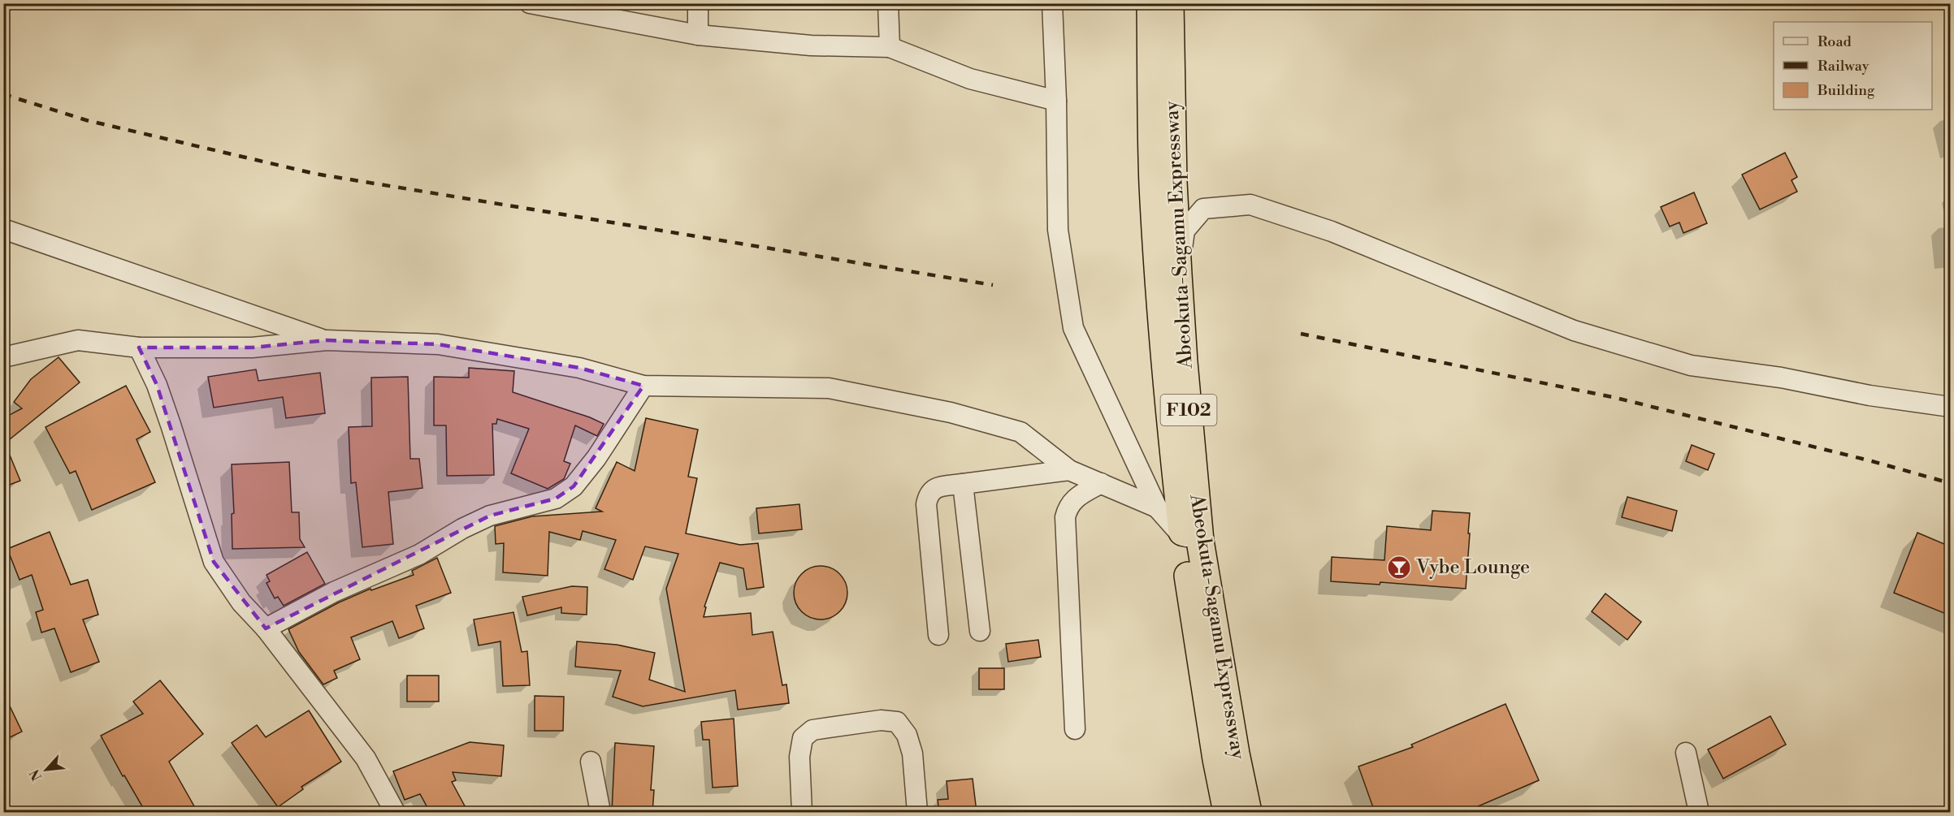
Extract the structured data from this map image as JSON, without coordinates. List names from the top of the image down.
{
  "streets": {
    "highway": ["Abeokuta-Sagamu Expressway", "F102"]
  },
  "places": {
    "bar": ["Vybe Lounge"]
  },
  "legend": ["Road", "Railway", "Building"],
  "north": "bottom left"
}
